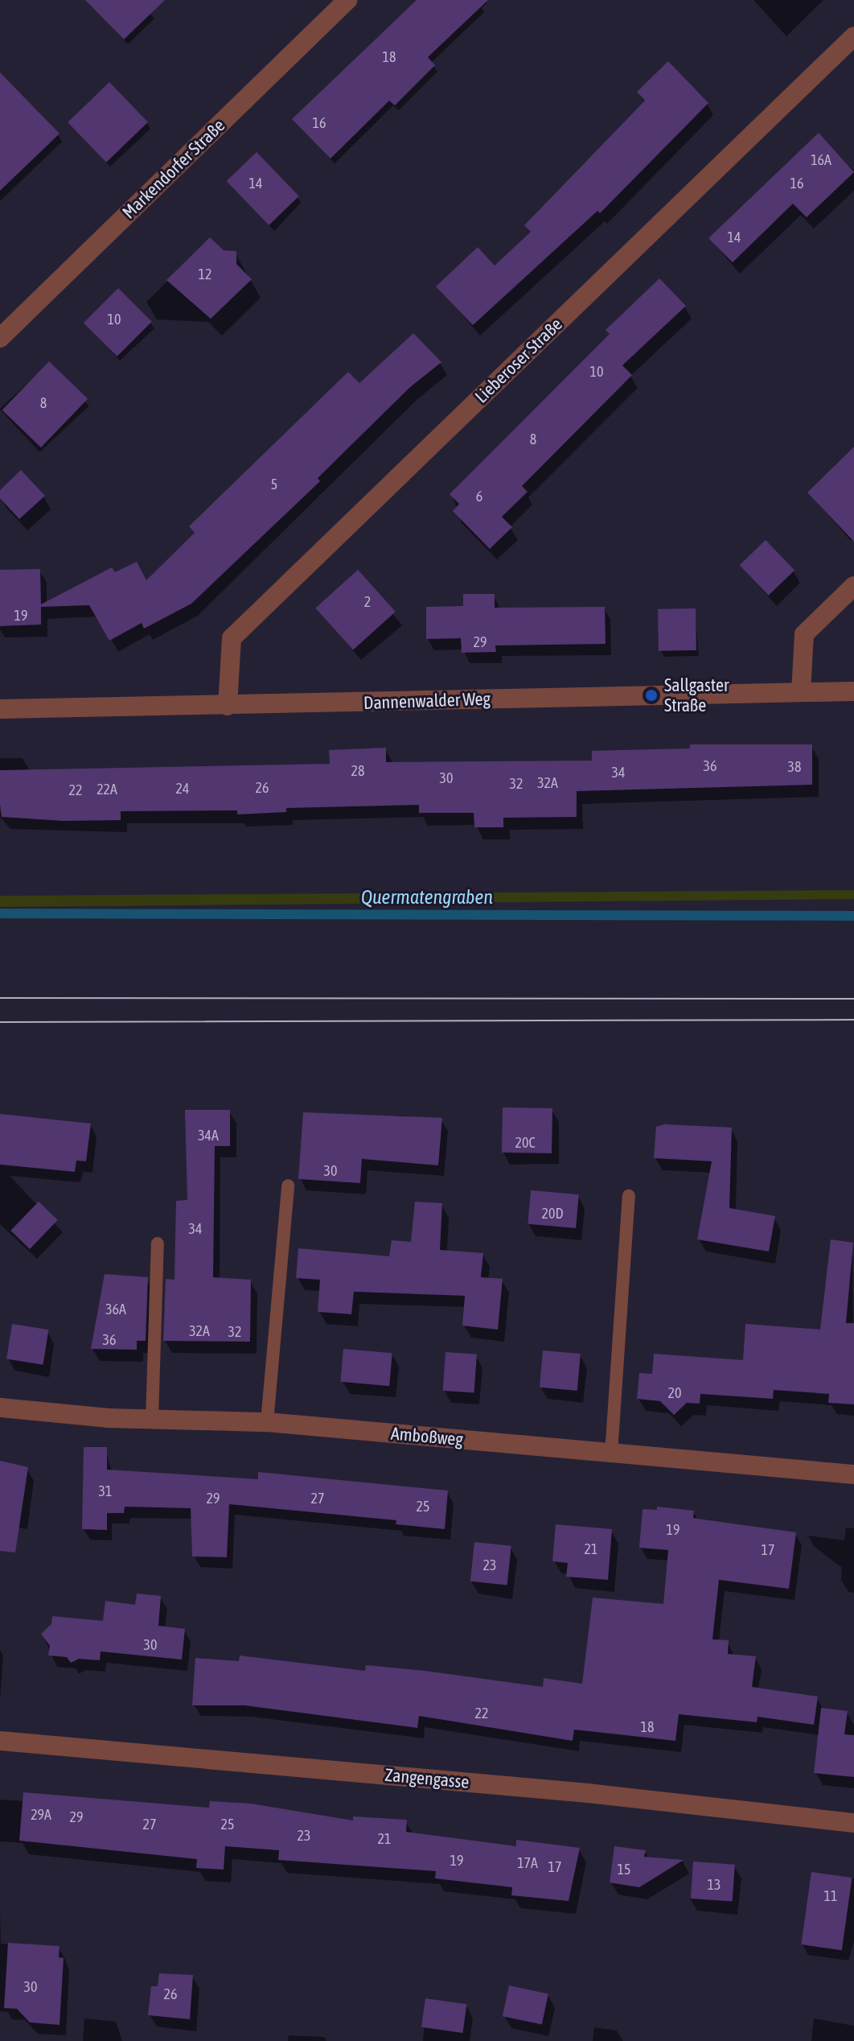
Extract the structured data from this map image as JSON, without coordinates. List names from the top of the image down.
{
  "streets": {
    "street": [
      "Markendorfer Straße",
      "Lieberoser Straße",
      "Dannenwalder Weg",
      "Amboßweg",
      "Zangengasse"
    ]
  },
  "crossings": [
    ["Lieberoser Straße", "Dannenwalder Weg"]
  ],
  "water": ["Quermatengraben"],
  "places": ["Sallgaster Straße"],
  "house_numbers": [
    "18",
    "16",
    "16A",
    "14",
    "16",
    "14",
    "12",
    "10",
    "10",
    "8",
    "8",
    "5",
    "6",
    "2",
    "19",
    "29",
    "36",
    "38",
    "28",
    "34",
    "30",
    "32A",
    "32",
    "26",
    "24",
    "22A",
    "22",
    "34A",
    "20C",
    "30",
    "20D",
    "34",
    "36A",
    "32A",
    "32",
    "36",
    "20",
    "31",
    "29",
    "27",
    "25",
    "19",
    "21",
    "17",
    "23",
    "30",
    "22",
    "18",
    "29A",
    "29",
    "27",
    "25",
    "23",
    "21",
    "19",
    "17A",
    "17",
    "15",
    "13",
    "11",
    "30",
    "26"
  ]
}
